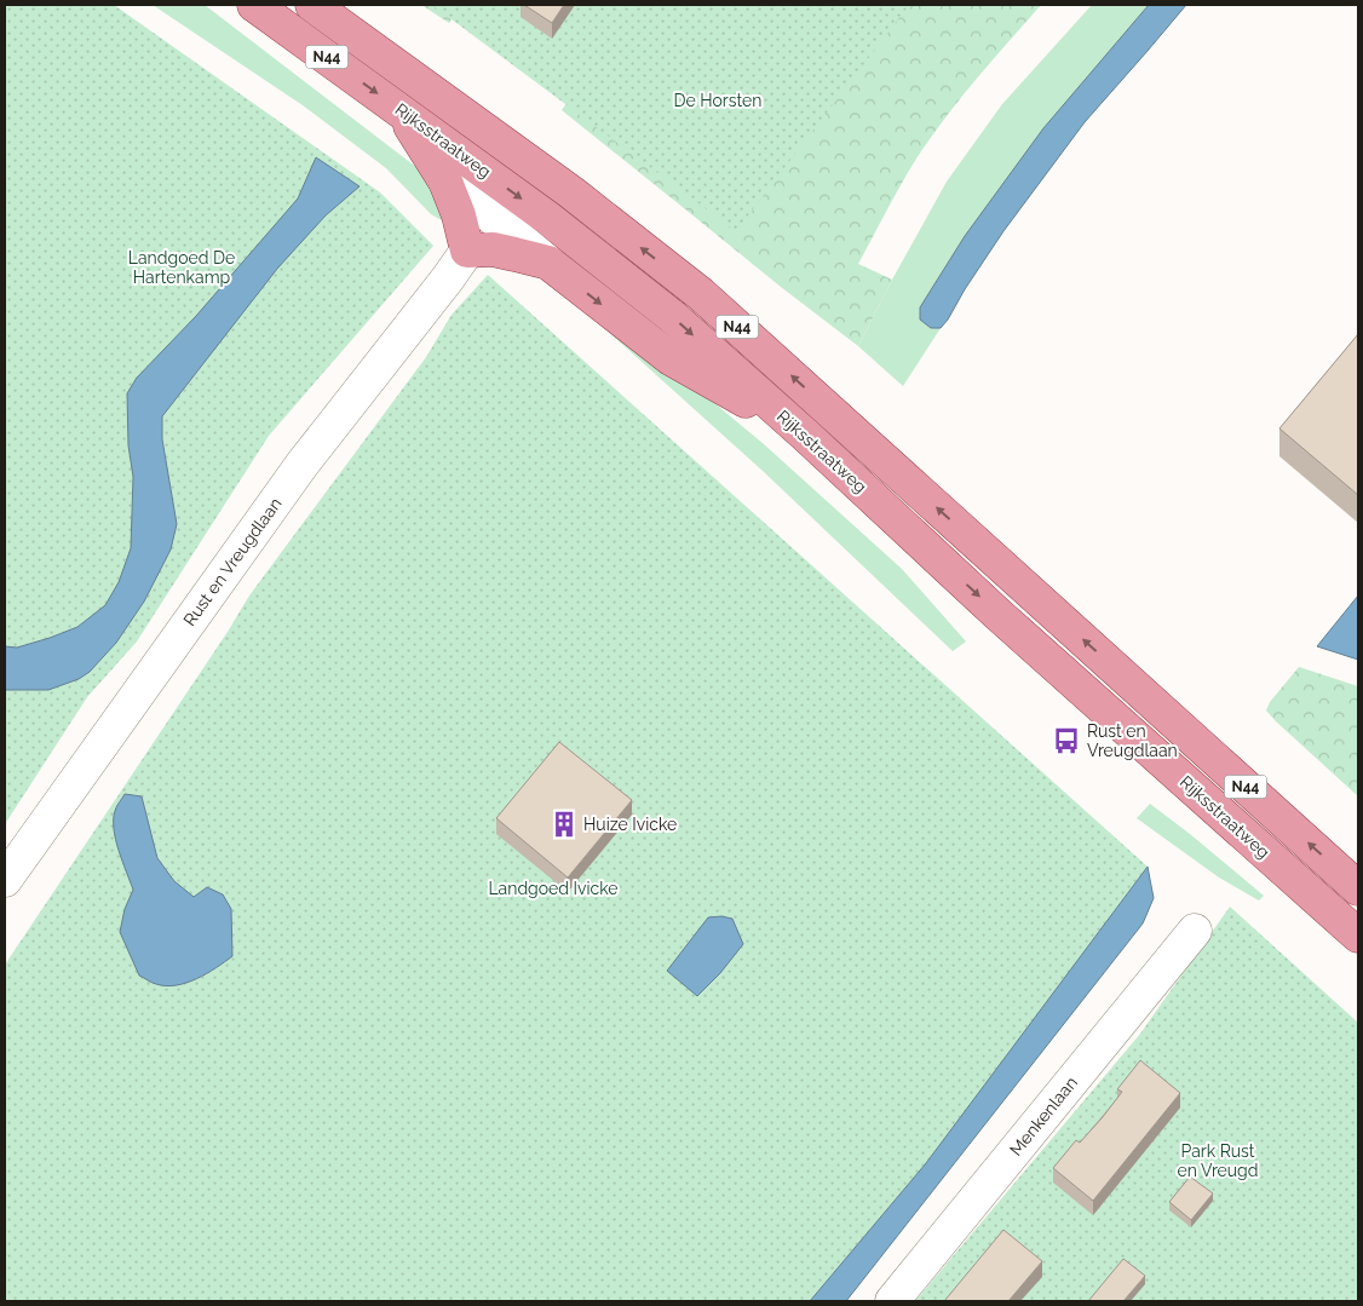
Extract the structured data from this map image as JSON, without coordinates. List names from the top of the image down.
{
  "streets": {
    "main road": ["N44", "Rijksstraatweg"],
    "street": ["Rust en Vreugdlaan", "Menkenlaan"]
  },
  "crossings": [
    ["N44", "Rijksstraatweg"],
    ["N44", "Rust en Vreugdlaan"]
  ],
  "parks": [
    "De Horsten",
    "Landgoed De Hartenkamp",
    "Landgoed Ivicke",
    "Park Rust en Vreugd"
  ],
  "places": {
    "bus stop": ["Rust en Vreugdlaan"],
    "building": ["Huize Ivicke"]
  }
}
